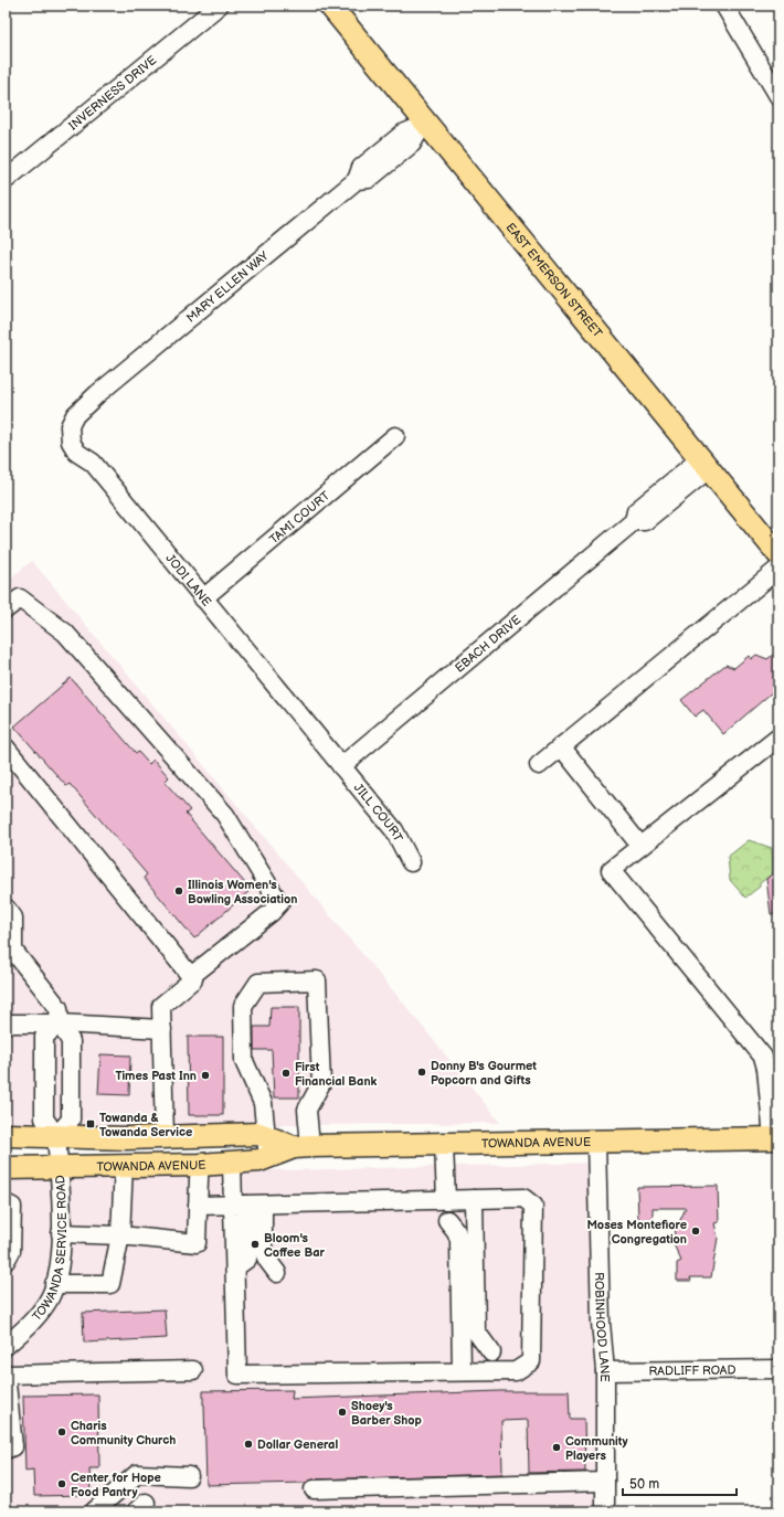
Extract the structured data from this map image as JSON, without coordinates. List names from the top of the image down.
{
  "streets": {
    "main road": ["EAST EMERSON STREET", "TOWANDA AVENUE"],
    "street": [
      "INVERNESS DRIVE",
      "MARY ELLEN WAY",
      "TAMI COURT",
      "JODI LANE",
      "EBACH DRIVE",
      "JILL COURT",
      "TOWANDA SERVICE ROAD",
      "ROBINHOOD LANE",
      "RADLIFF ROAD"
    ]
  },
  "crossings": [
    ["EAST EMERSON STREET", "MARY ELLEN WAY"],
    ["EAST EMERSON STREET", "EBACH DRIVE"],
    ["MARY ELLEN WAY", "JODI LANE"],
    ["TAMI COURT", "JODI LANE"],
    ["JODI LANE", "EBACH DRIVE"],
    ["JODI LANE", "JILL COURT"],
    ["EBACH DRIVE", "JILL COURT"],
    ["TOWANDA AVENUE", "TOWANDA SERVICE ROAD"],
    ["TOWANDA AVENUE", "ROBINHOOD LANE"],
    ["ROBINHOOD LANE", "RADLIFF ROAD"]
  ],
  "places": {
    "other": [
      "Illinois Women's Bowling Association",
      "Donny B's Gourmet Popcorn and Gifts",
      "First Financial Bank",
      "Times Past Inn",
      "Moses Montefiore Congregation",
      "Bloom's Coffee Bar",
      "Shoey's Barber Shop",
      "Charis Community Church",
      "Dollar General",
      "Community Players",
      "Center for Hope Food Pantry"
    ],
    "transit": ["Towanda & Towanda Service"]
  },
  "scale_bar": "50 m"
}
